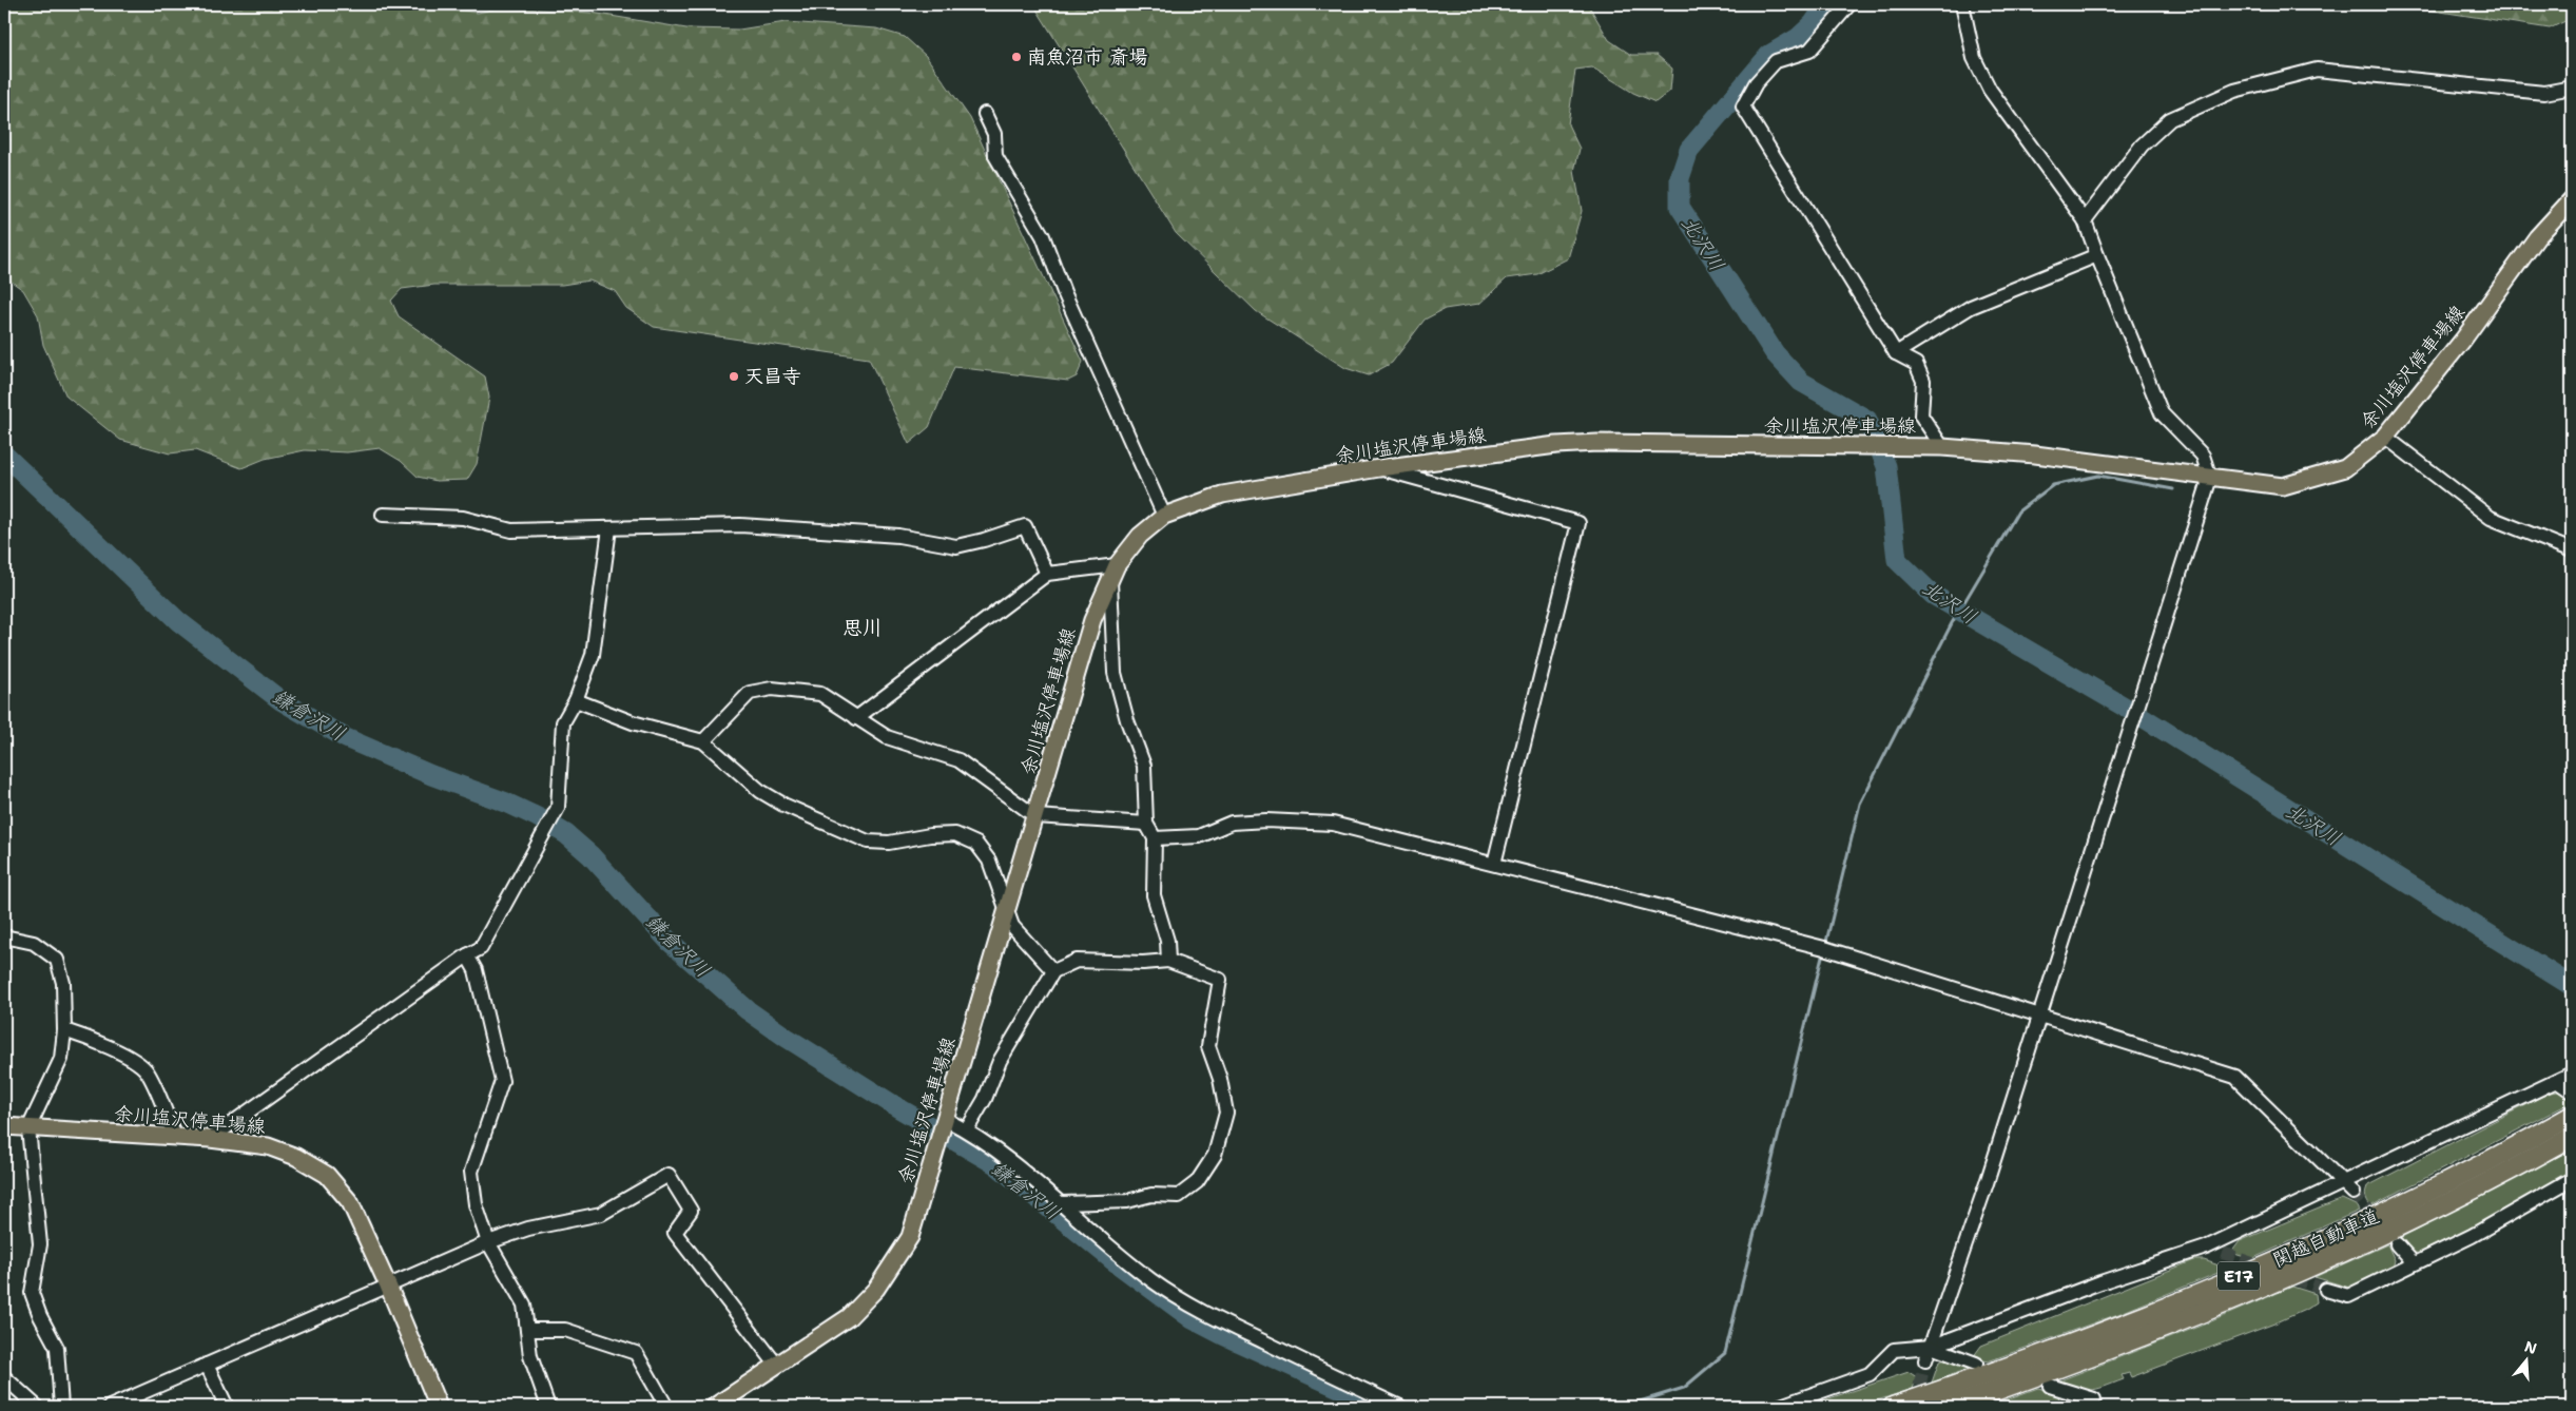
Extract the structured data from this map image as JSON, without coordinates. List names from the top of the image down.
{
  "streets": {
    "highway": ["関越自動車道", "E17"],
    "main road": ["余川塩沢停車場線"]
  },
  "districts": ["思川"],
  "water": ["北沢川", "鎌倉沢川"],
  "places": ["南魚沼市 斎場", "天昌寺"],
  "north": "top"
}
